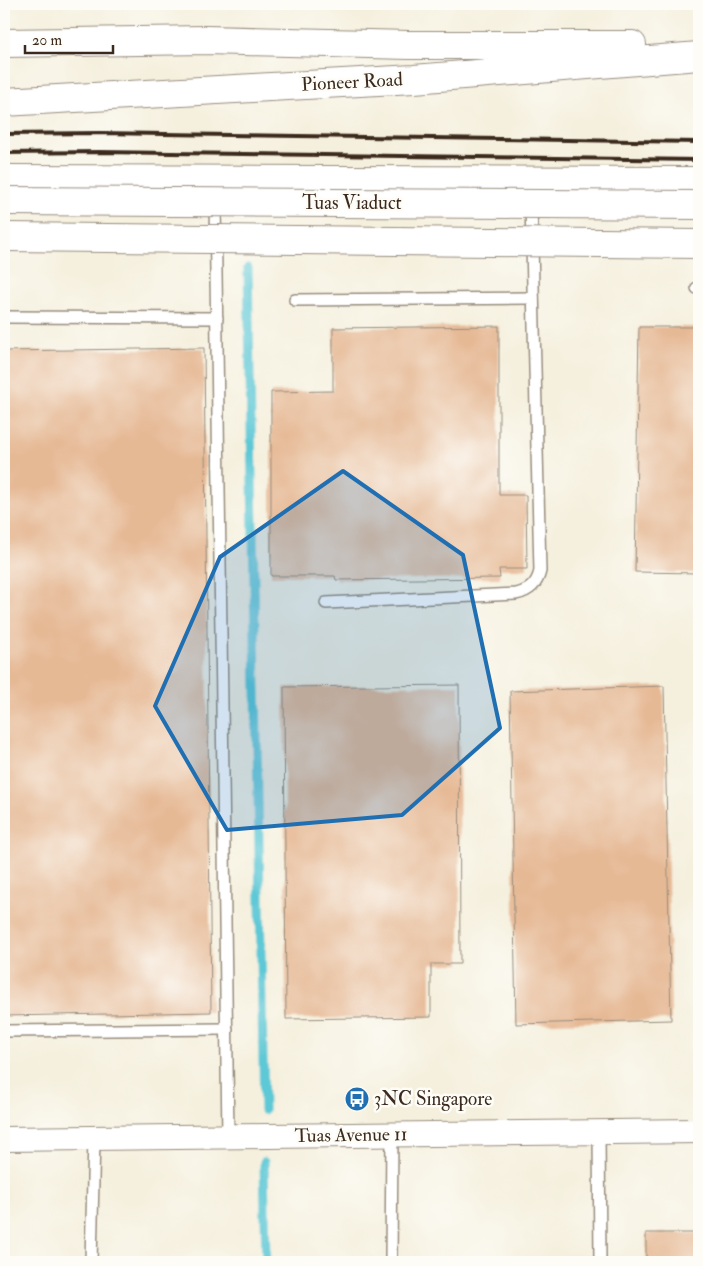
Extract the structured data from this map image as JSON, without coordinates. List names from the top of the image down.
{
  "streets": {
    "main road": ["Pioneer Road", "Tuas Viaduct"],
    "street": ["Tuas Avenue 11"]
  },
  "places": {
    "bus stop": ["3NC Singapore"]
  },
  "scale_bar": "20 m"
}
